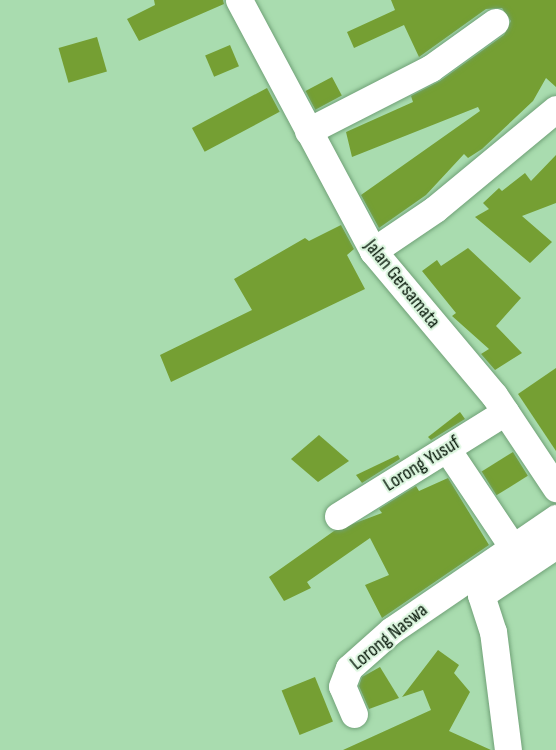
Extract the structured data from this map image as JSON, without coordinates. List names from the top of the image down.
{
  "streets": {
    "street": ["Jalan Gersamata", "Lorong Yusuf", "Lorong Naswa"]
  },
  "crossings": [
    ["Jalan Gersamata", "Lorong Yusuf"]
  ]
}
